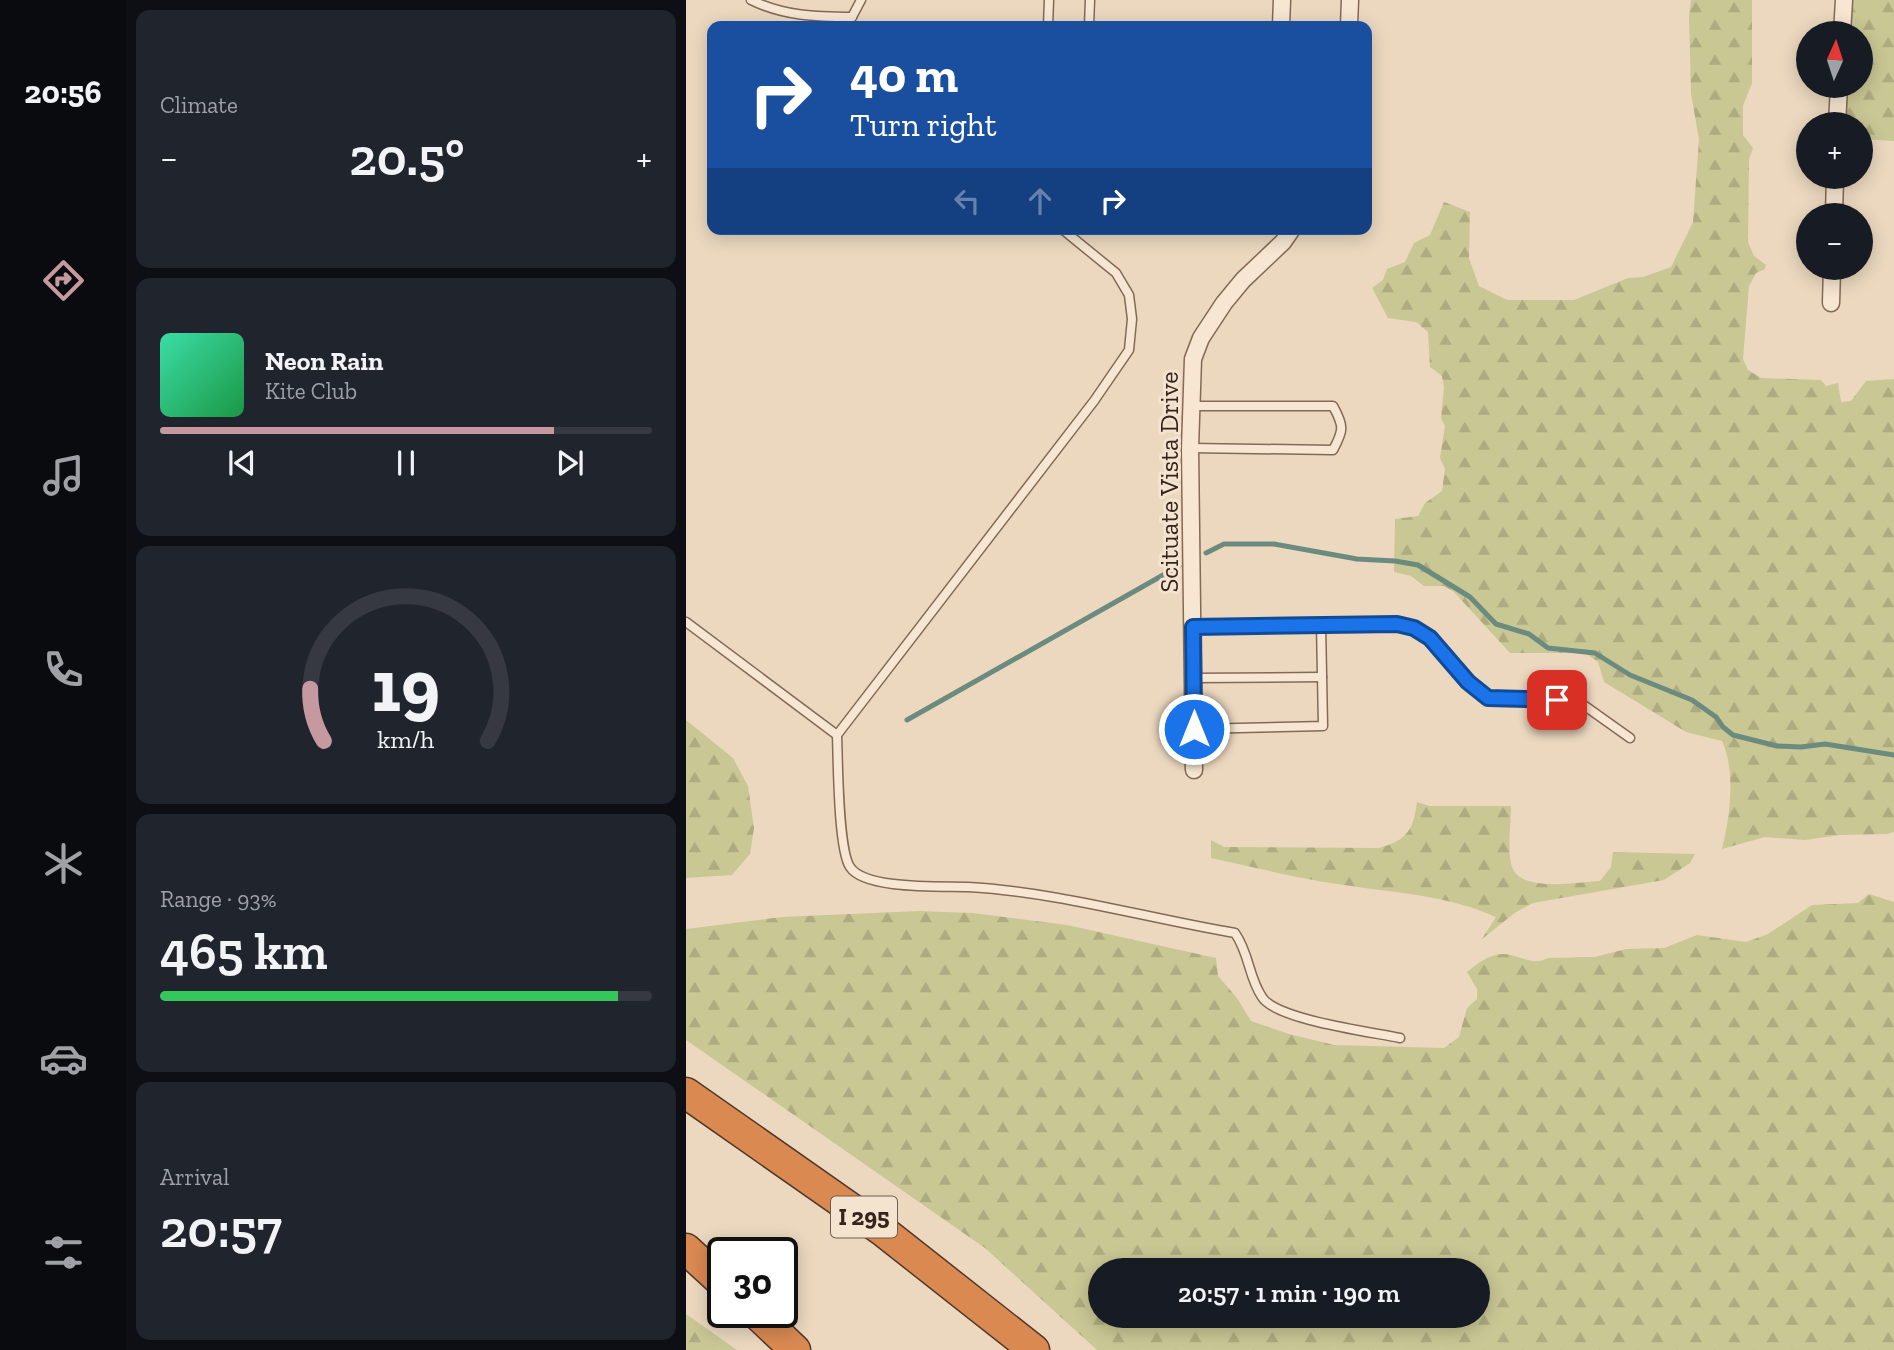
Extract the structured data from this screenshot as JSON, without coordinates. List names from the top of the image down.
{
  "streets": {
    "highway": ["I 295"],
    "street": ["Scituate Vista Drive"]
  },
  "north": "top",
  "page": {
    "tabs": "20:56",
    "tile": [
      "Climate",
      ["Range · 93%", "465 km"],
      ["Arrival", "20:57"]
    ],
    "map_buttons": ["+", "−"],
    "turn": ["40 m", "Turn right"],
    "heat": ["−", "20.5°", "+"],
    "song": ["Neon Rain", "Kite Club"],
    "limit": "30",
    "trip": "20:57 · 1 min · 190 m",
    "gauge": ["19", "km/h"]
  }
}
